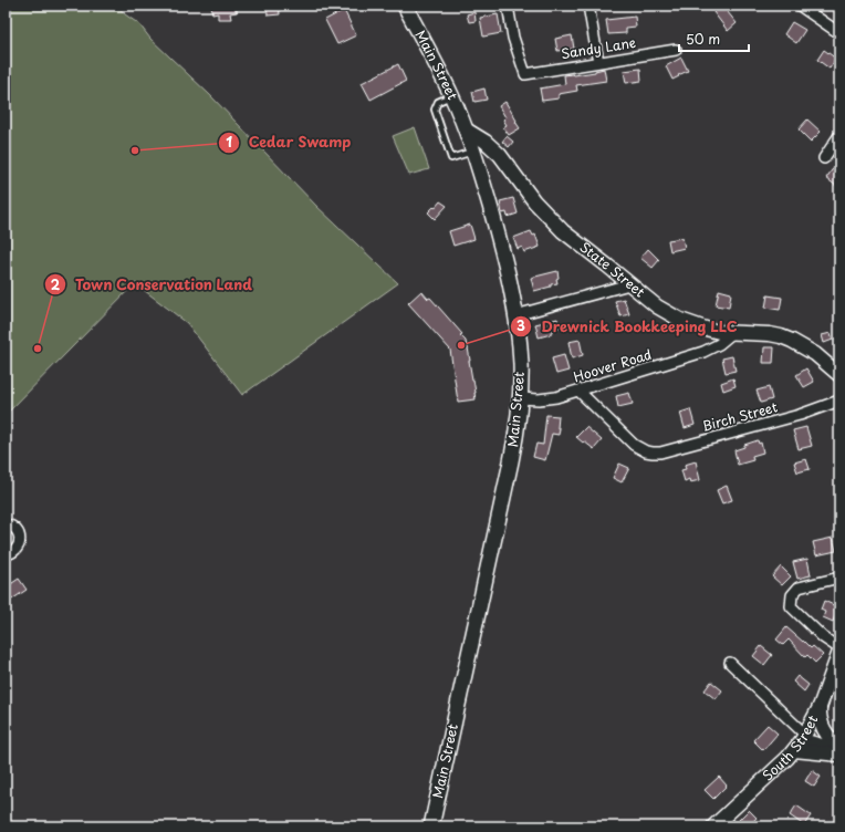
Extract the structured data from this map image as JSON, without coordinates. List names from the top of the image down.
{
  "streets": {
    "main road": ["Main Street"],
    "street": [
      "Sandy Lane",
      "State Street",
      "Hoover Road",
      "Birch Street",
      "South Street"
    ]
  },
  "crossings": [
    ["Main Street", "State Street"],
    ["Main Street", "Hoover Road"],
    ["State Street", "Hoover Road"],
    ["Hoover Road", "Birch Street"]
  ],
  "places": ["Cedar Swamp", "Drewnick Bookkeeping LLC", "Town Conservation Land"],
  "scale_bar": "50 m"
}
